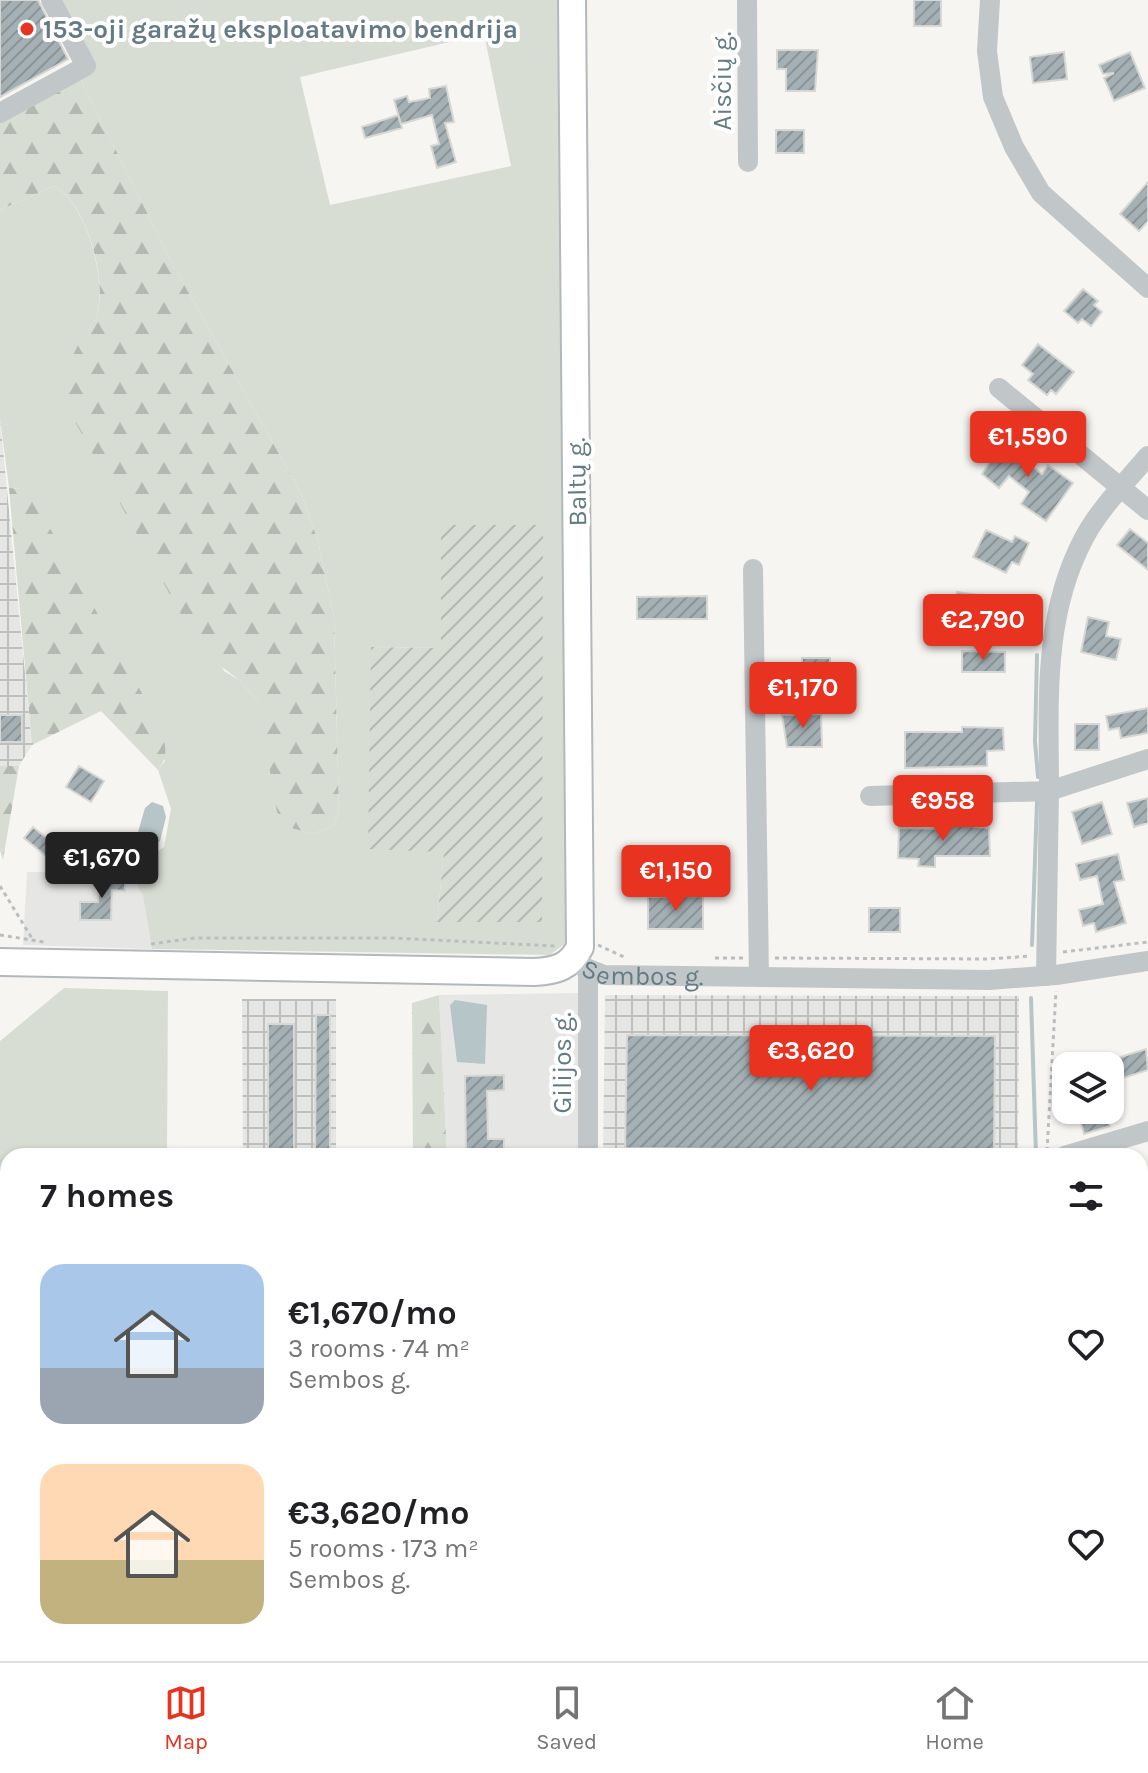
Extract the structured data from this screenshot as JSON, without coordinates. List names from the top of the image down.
{
  "streets": {
    "main road": ["Baltų g.", "Sembos g."],
    "street": ["Aisčių g.", "Gilijos g."]
  },
  "crossings": [
    ["Baltų g.", "Sembos g."],
    ["Baltų g.", "Gilijos g."],
    ["Sembos g.", "Gilijos g."]
  ],
  "places": ["153-oji garažų eksploatavimo bendrija"],
  "page": {
    "price": [
      "€1,590",
      "€2,790",
      "€1,170",
      "€958",
      "€1,670",
      "€1,150",
      "€3,620"
    ],
    "heading": "7 homes",
    "list": [
      {
        "name": "€1,670/mo",
        "note": "3 rooms · 74 m² · Sembos g."
      },
      {
        "name": "€3,620/mo",
        "note": "5 rooms · 173 m² · Sembos g."
      }
    ],
    "tabs": ["Map", "Saved", "Home"]
  }
}
